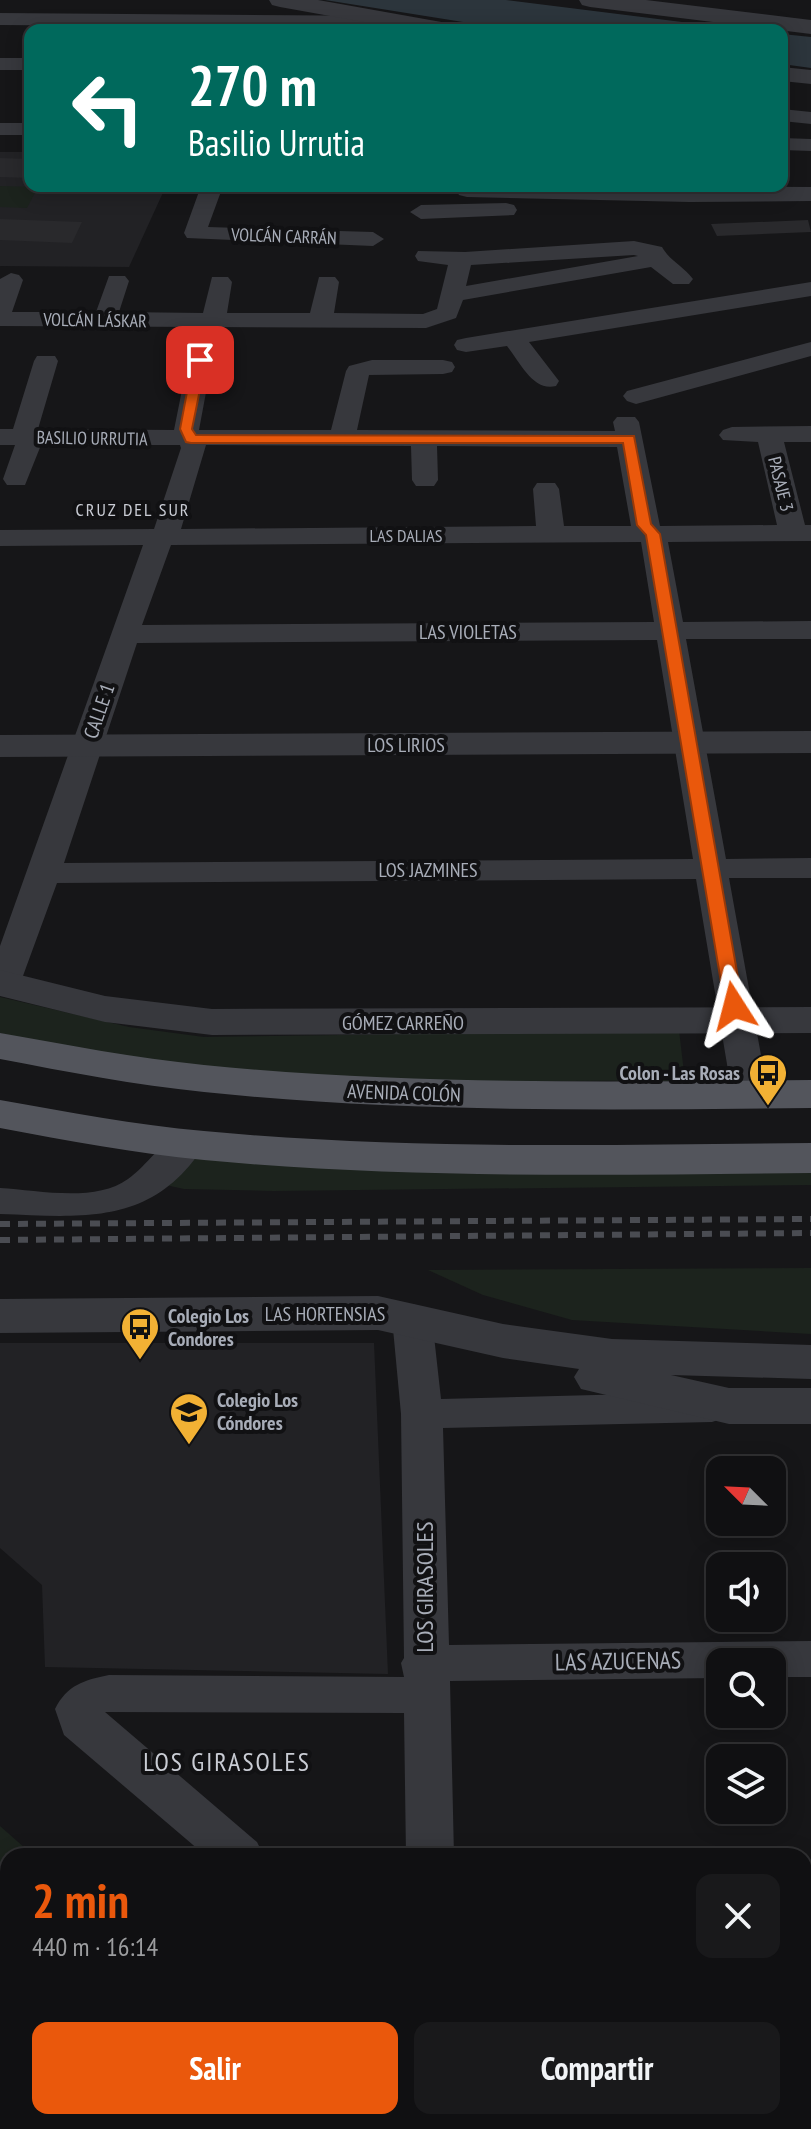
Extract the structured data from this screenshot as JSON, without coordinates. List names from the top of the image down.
{
  "streets": {
    "main road": ["AVENIDA COLÓN"],
    "street": [
      "VOLCÁN CARRÁN",
      "VOLCÁN LÁSKAR",
      "BASILIO URRUTIA",
      "PASAJE 3",
      "LAS DALIAS",
      "LAS VIOLETAS",
      "CALLE 1",
      "LOS LIRIOS",
      "LOS JAZMINES",
      "GÓMEZ CARREÑO",
      "LAS HORTENSIAS",
      "LOS GIRASOLES",
      "LAS AZUCENAS"
    ]
  },
  "crossings": [
    ["BASILIO URRUTIA", "LAS DALIAS"],
    ["BASILIO URRUTIA", "CALLE 1"],
    ["PASAJE 3", "LAS DALIAS"],
    ["LAS DALIAS", "CALLE 1"],
    ["LAS VIOLETAS", "CALLE 1"],
    ["CALLE 1", "LOS LIRIOS"],
    ["CALLE 1", "LOS JAZMINES"],
    ["CALLE 1", "GÓMEZ CARREÑO"],
    ["LAS HORTENSIAS", "LOS GIRASOLES"],
    ["LOS GIRASOLES", "LAS AZUCENAS"]
  ],
  "districts": ["CRUZ DEL SUR", "LOS GIRASOLES"],
  "places": {
    "bus stop": ["Colon - Las Rosas", "Colegio Los Condores"],
    "school or university": ["Colegio Los Cóndores"]
  },
  "north": "top left",
  "page": {
    "turn": ["270 m", "Basilio Urrutia"],
    "heading": ["2 min", "440 m · 16:14"],
    "buttons": ["Salir", "Compartir"]
  }
}
